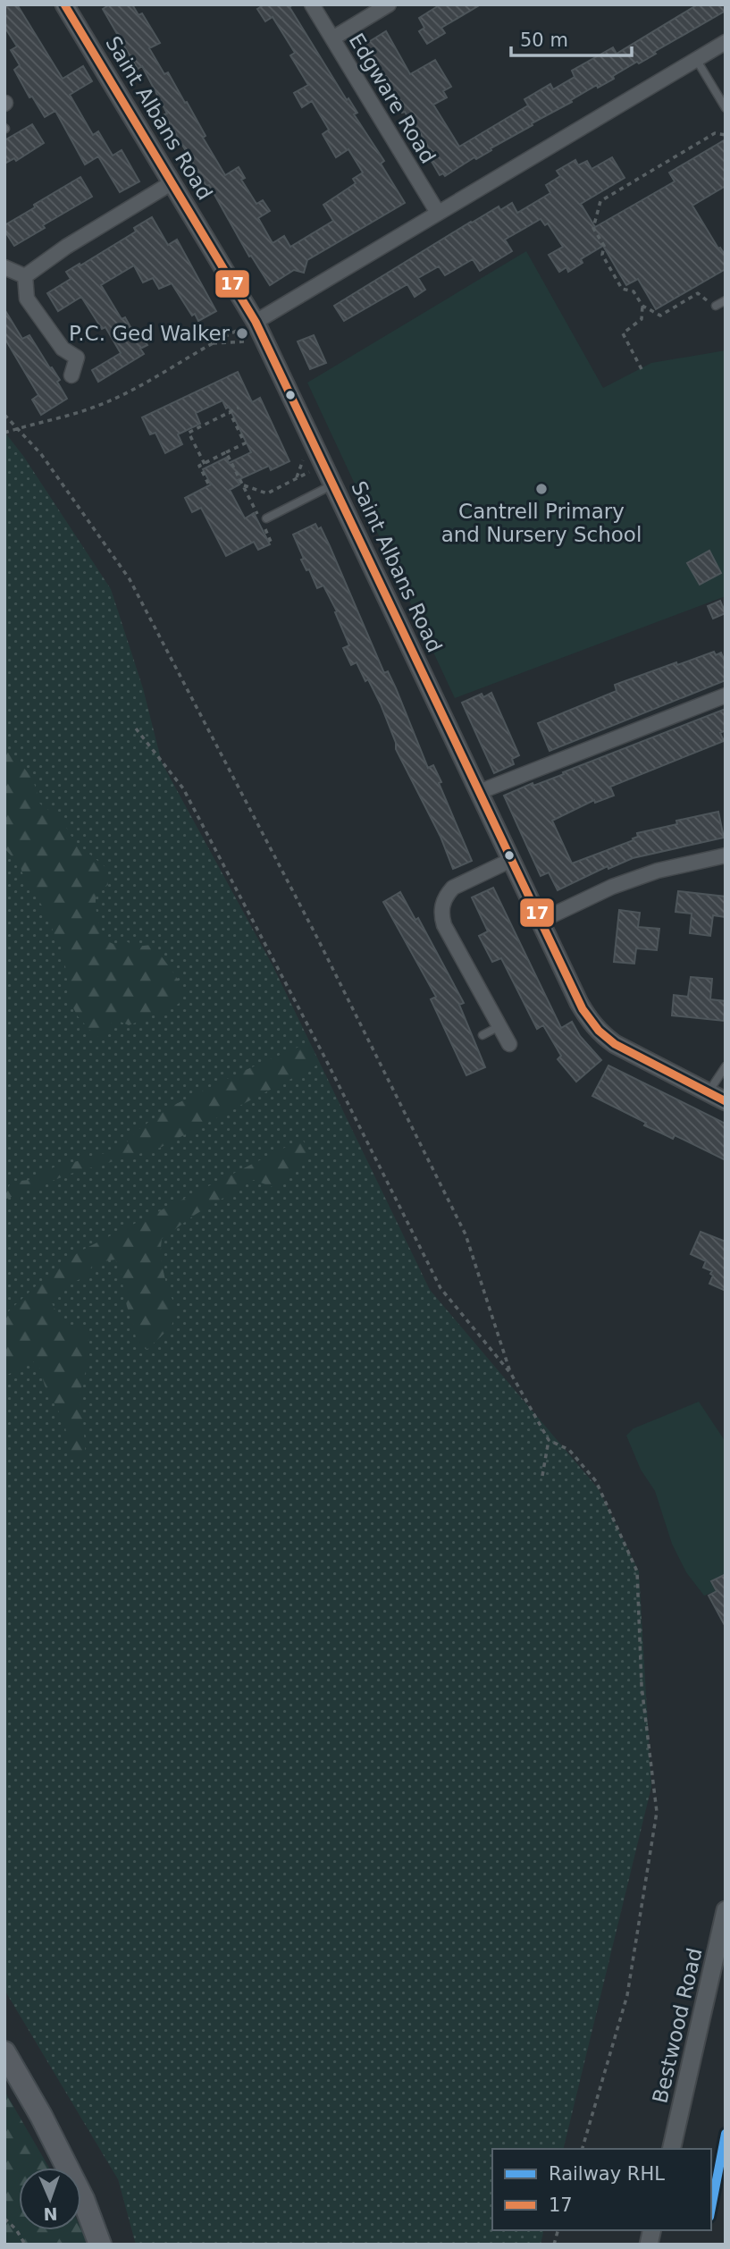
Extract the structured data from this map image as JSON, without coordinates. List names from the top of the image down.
{
  "streets": {
    "street": ["Edgware Road", "Saint Albans Road", "Bestwood Road"]
  },
  "places": ["P.C. Ged Walker", "Cantrell Primary and Nursery School"],
  "lines": ["transit line 17", "rail line RHL"],
  "legend": ["Railway RHL", "17"],
  "scale_bar": "50 m",
  "north": "bottom"
}
